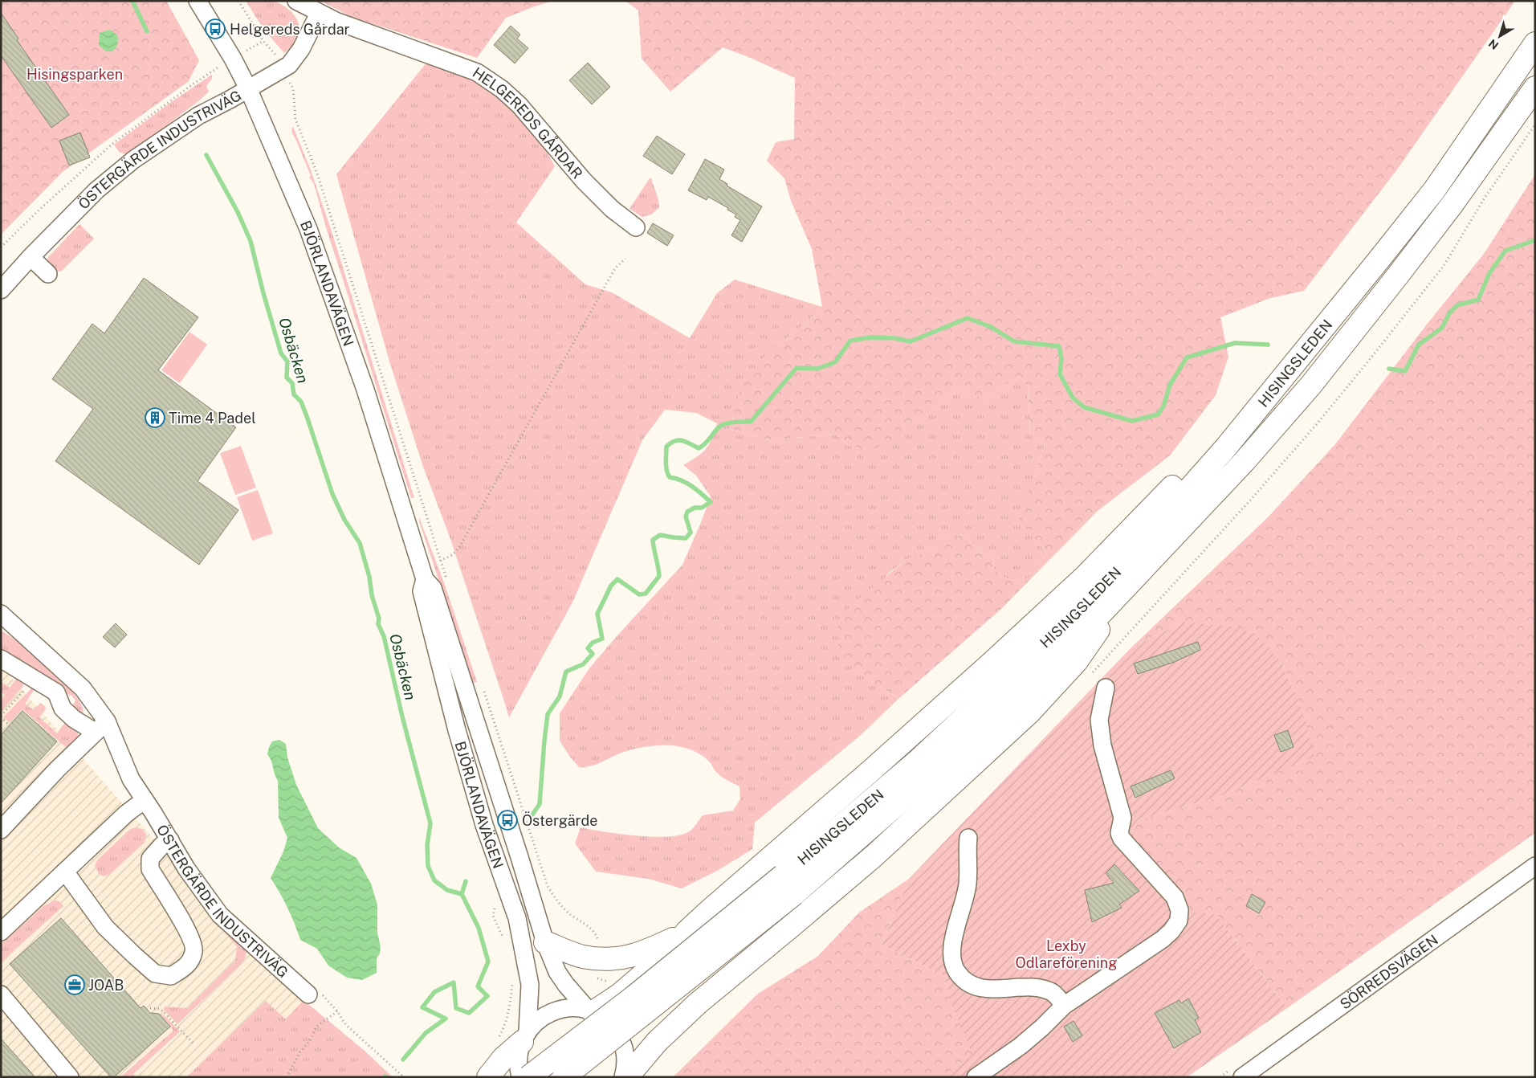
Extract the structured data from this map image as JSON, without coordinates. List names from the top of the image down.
{
  "streets": {
    "highway": ["HISINGSLEDEN"],
    "street": [
      "HELGEREDS GÅRDAR",
      "ÖSTERGÄRDE INDUSTRIVÄG",
      "BJÖRLANDAVÄGEN",
      "SÖRREDSVÄGEN"
    ]
  },
  "crossings": [
    ["HELGEREDS GÅRDAR", "ÖSTERGÄRDE INDUSTRIVÄG"],
    ["ÖSTERGÄRDE INDUSTRIVÄG", "BJÖRLANDAVÄGEN"]
  ],
  "water": ["Osbäcken"],
  "parks": ["Hisingsparken", "Lexby Odlareförening"],
  "places": {
    "bus stop": ["Helgereds Gårdar", "Östergärde"],
    "building": ["Time 4 Padel"],
    "office": ["JOAB"]
  },
  "north": "bottom left"
}
